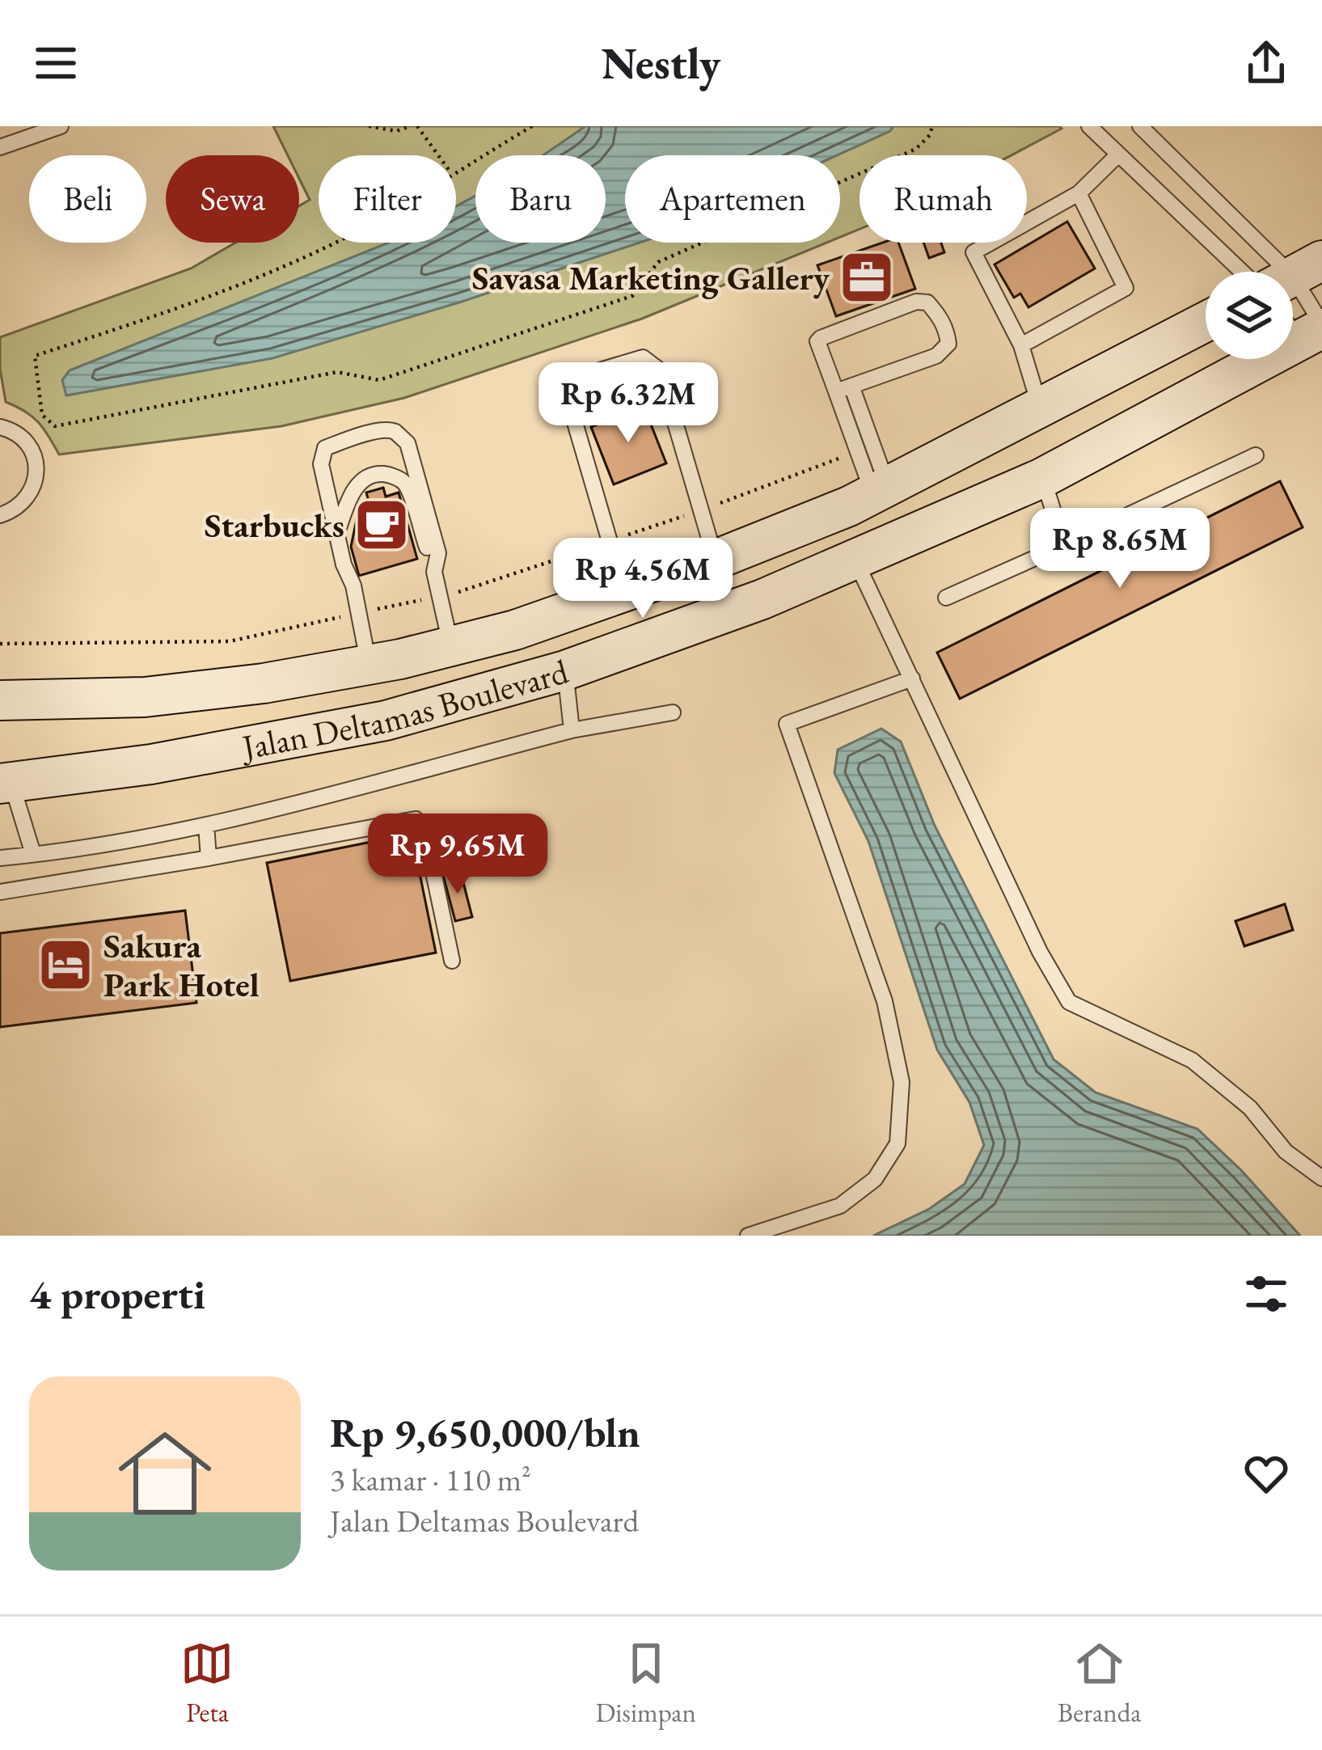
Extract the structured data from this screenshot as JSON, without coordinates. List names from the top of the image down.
{
  "streets": {
    "street": ["Jalan Deltamas Boulevard"]
  },
  "places": {
    "office": ["Savasa Marketing Gallery"],
    "cafe": ["Starbucks"],
    "hotel": ["Sakura Park Hotel"]
  },
  "page": {
    "header": "Nestly",
    "chip": [
      "Beli",
      "Sewa",
      "Filter",
      "Baru",
      "Apartemen",
      "Rumah"
    ],
    "price": [
      "Rp 6.32M",
      "Rp 8.65M",
      "Rp 4.56M",
      "Rp 9.65M"
    ],
    "heading": "4 properti",
    "list": [
      {
        "name": "Rp 9,650,000/bln",
        "note": "3 kamar · 110 m² · Jalan Deltamas Boulevard"
      }
    ],
    "tabs": ["Peta", "Disimpan", "Beranda"]
  }
}
